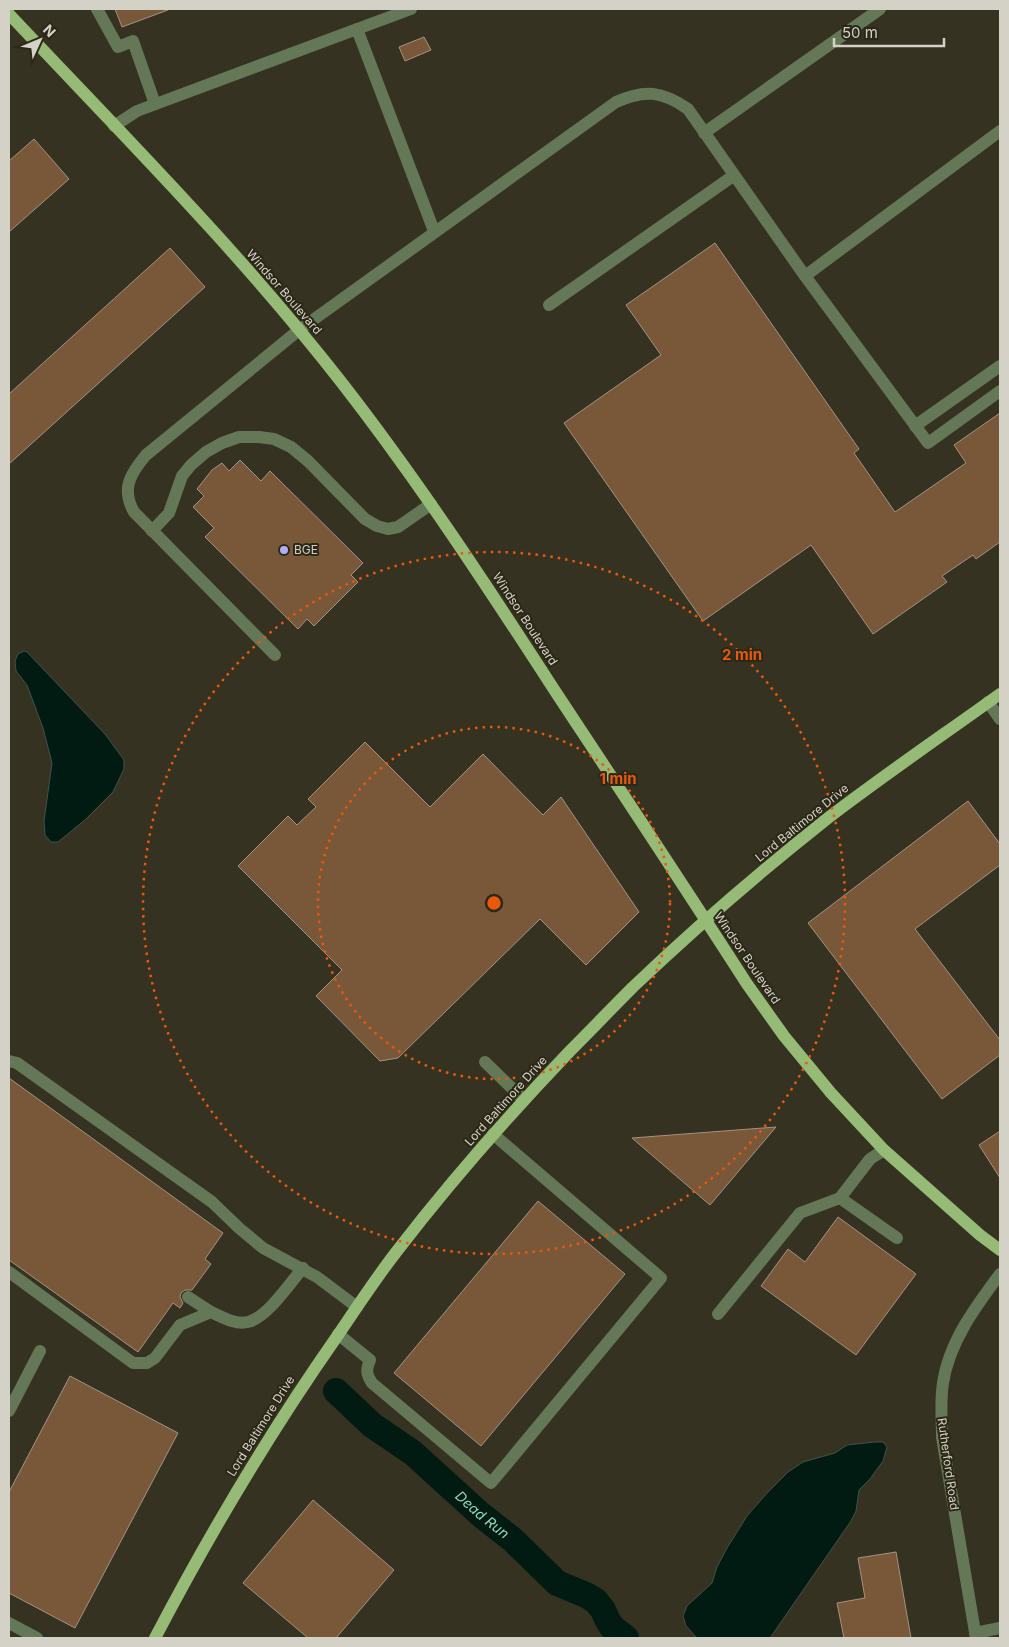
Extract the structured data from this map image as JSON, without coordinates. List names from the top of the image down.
{
  "streets": {
    "main road": ["Windsor Boulevard", "Lord Baltimore Drive"],
    "street": ["Rutherford Road"]
  },
  "crossings": [
    ["Windsor Boulevard", "Lord Baltimore Drive"]
  ],
  "water": ["Dead Run"],
  "places": ["BGE"],
  "scale_bar": "50 m",
  "north": "top right",
  "rings": ["2 min", "1 min"]
}
